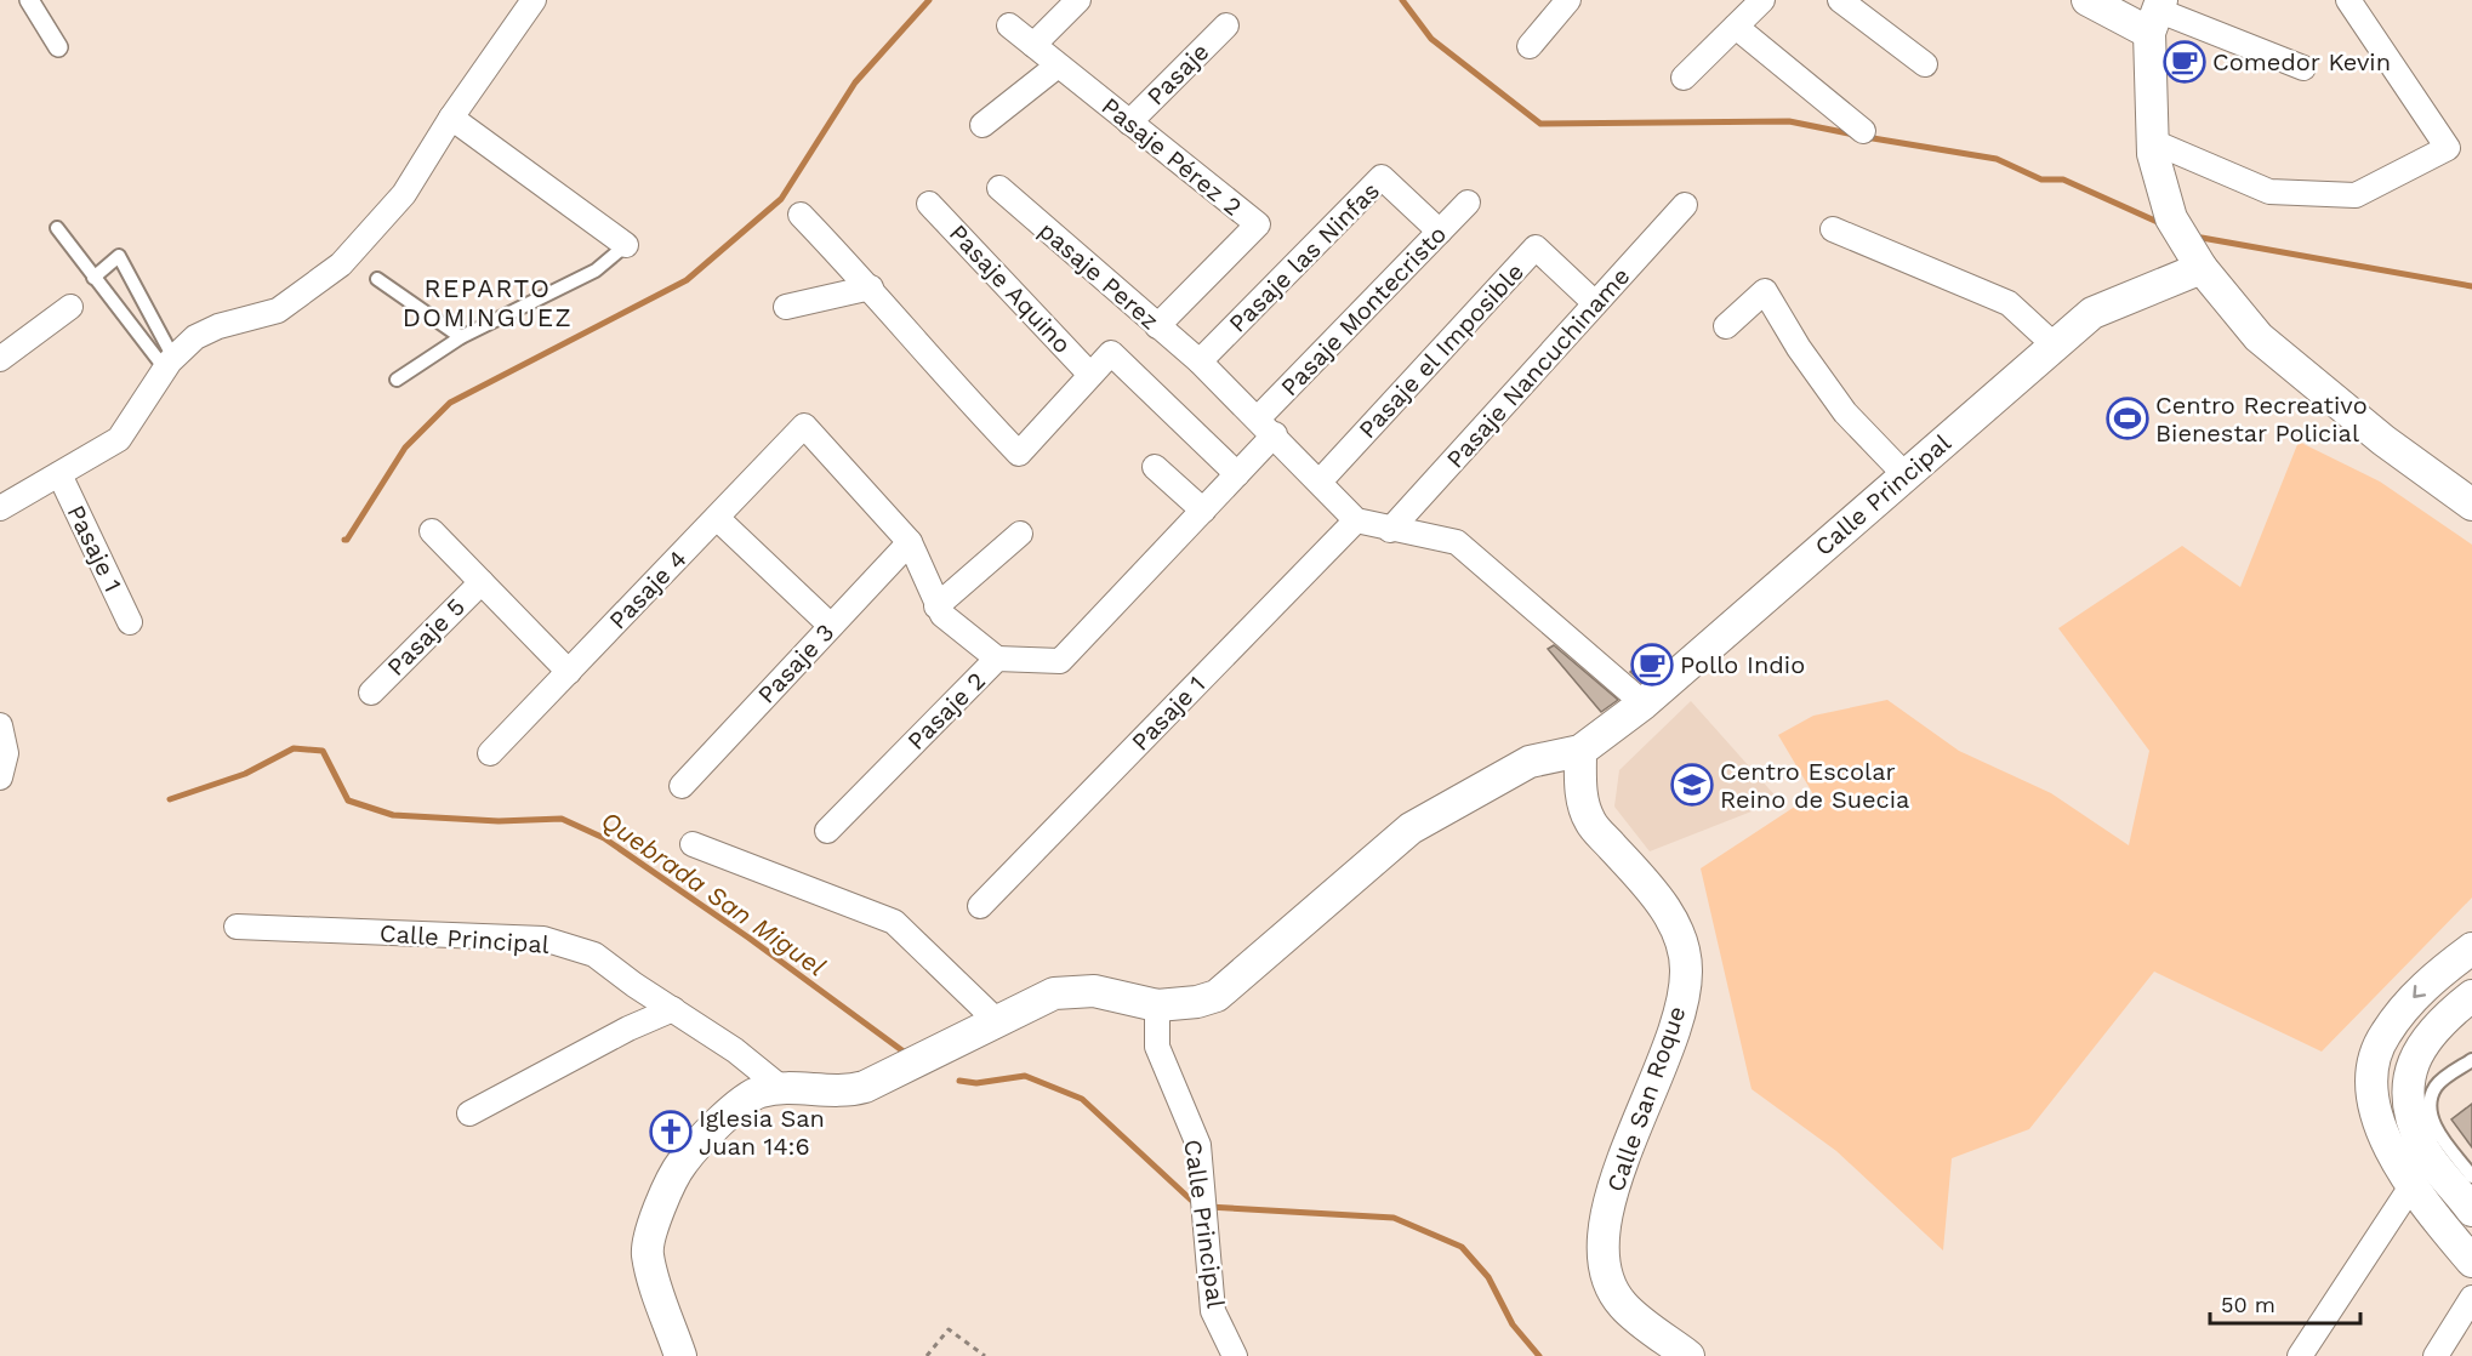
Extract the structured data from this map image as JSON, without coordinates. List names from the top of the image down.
{
  "streets": {
    "street": [
      "Pasaje",
      "Pasaje Pérez 2",
      "Pasaje las Ninfas",
      "pasaje Perez",
      "Pasaje Aquino",
      "Pasaje Montecristo",
      "Pasaje el Imposible",
      "Pasaje Nancuchiname",
      "Calle Principal",
      "Pasaje 1",
      "Pasaje 4",
      "Pasaje 5",
      "Pasaje 3",
      "Pasaje 2",
      "Calle San Roque"
    ]
  },
  "crossings": [
    ["Pasaje", "Pasaje Pérez 2"],
    ["Pasaje Pérez 2", "pasaje Perez"],
    ["Pasaje las Ninfas", "pasaje Perez"],
    ["Pasaje las Ninfas", "Pasaje Montecristo"],
    ["pasaje Perez", "Pasaje Montecristo"],
    ["pasaje Perez", "Pasaje el Imposible"],
    ["pasaje Perez", "Pasaje 1"],
    ["pasaje Perez", "Pasaje 2"],
    ["Pasaje Montecristo", "Pasaje 2"],
    ["Pasaje el Imposible", "Pasaje Nancuchiname"],
    ["Calle Principal", "Calle San Roque"],
    ["Pasaje 4", "Pasaje 3"]
  ],
  "districts": ["REPARTO DOMINGUEZ"],
  "water": ["Quebrada San Miguel"],
  "places": {
    "cafe": ["Comedor Kevin", "Pollo Indio"],
    "sports": ["Centro Recreativo Bienestar Policial"],
    "school or university": ["Centro Escolar Reino de Suecia"],
    "church": ["Iglesia San Juan 14:6"]
  },
  "scale_bar": "50 m"
}
